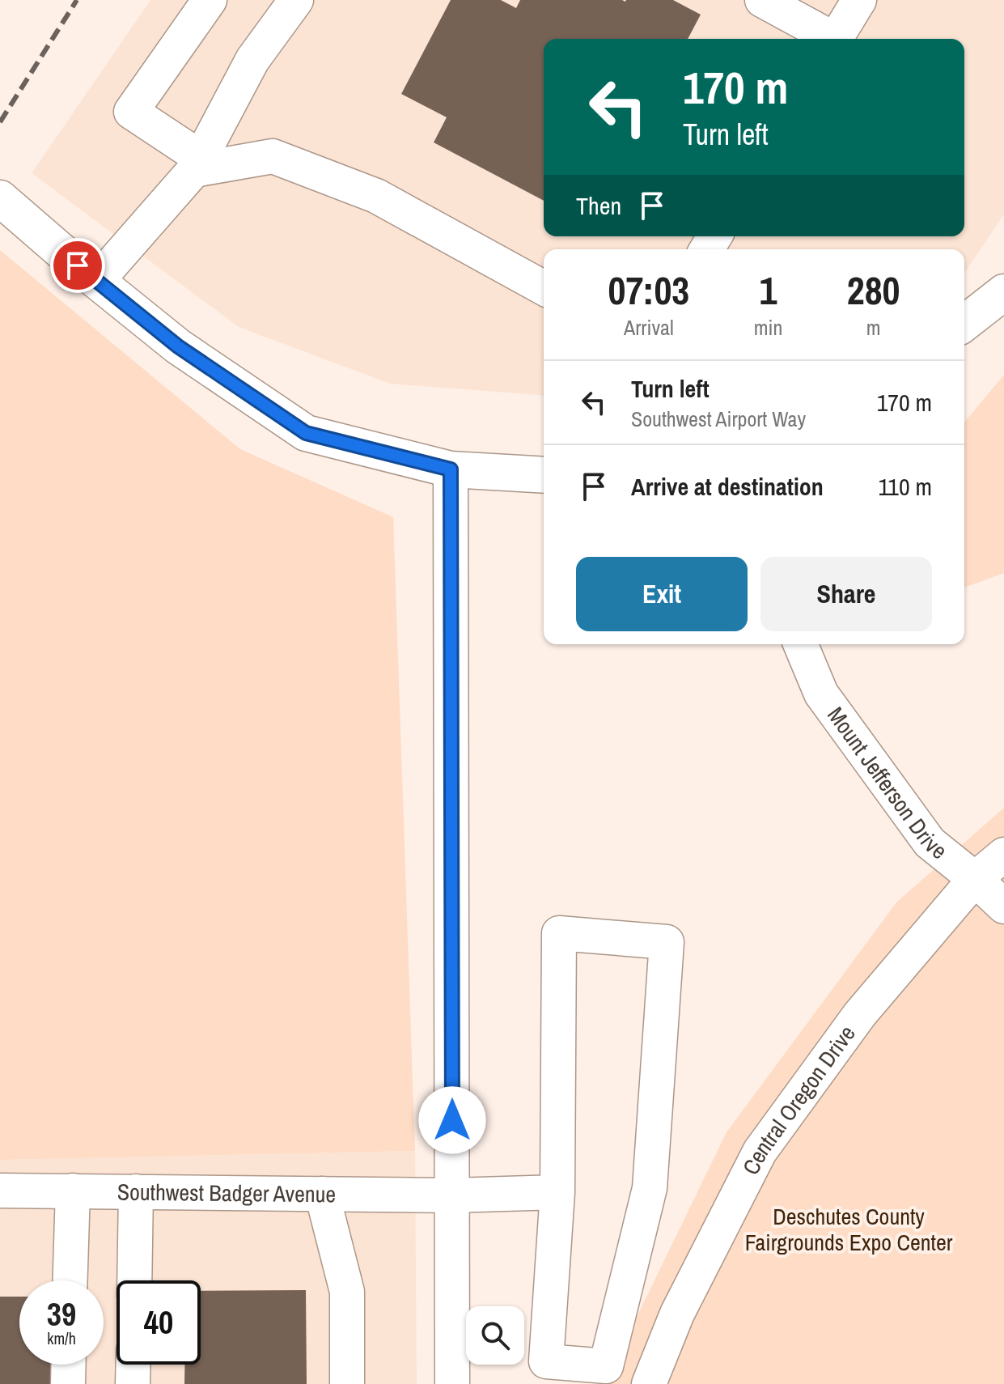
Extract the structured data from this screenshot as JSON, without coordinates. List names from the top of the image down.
{
  "streets": {
    "street": ["Mount Jefferson Drive", "Central Oregon Drive", "Southwest Badger Avenue"]
  },
  "crossings": [
    ["Mount Jefferson Drive", "Central Oregon Drive"]
  ],
  "parks": ["Deschutes County Fairgrounds Expo Center"],
  "page": {
    "turn": ["170 m", "Turn left"],
    "then": "Then",
    "eta": [
      "07:03",
      "Arrival",
      "1",
      "min",
      "280",
      "m"
    ],
    "list": [
      {
        "name": "Turn left",
        "note": "Southwest Airport Way",
        "value": "170 m"
      },
      {
        "name": "Arrive at destination",
        "value": "110 m"
      }
    ],
    "buttons": ["Exit", "Share"],
    "speed": "39 km/h",
    "limit": "40"
  }
}
